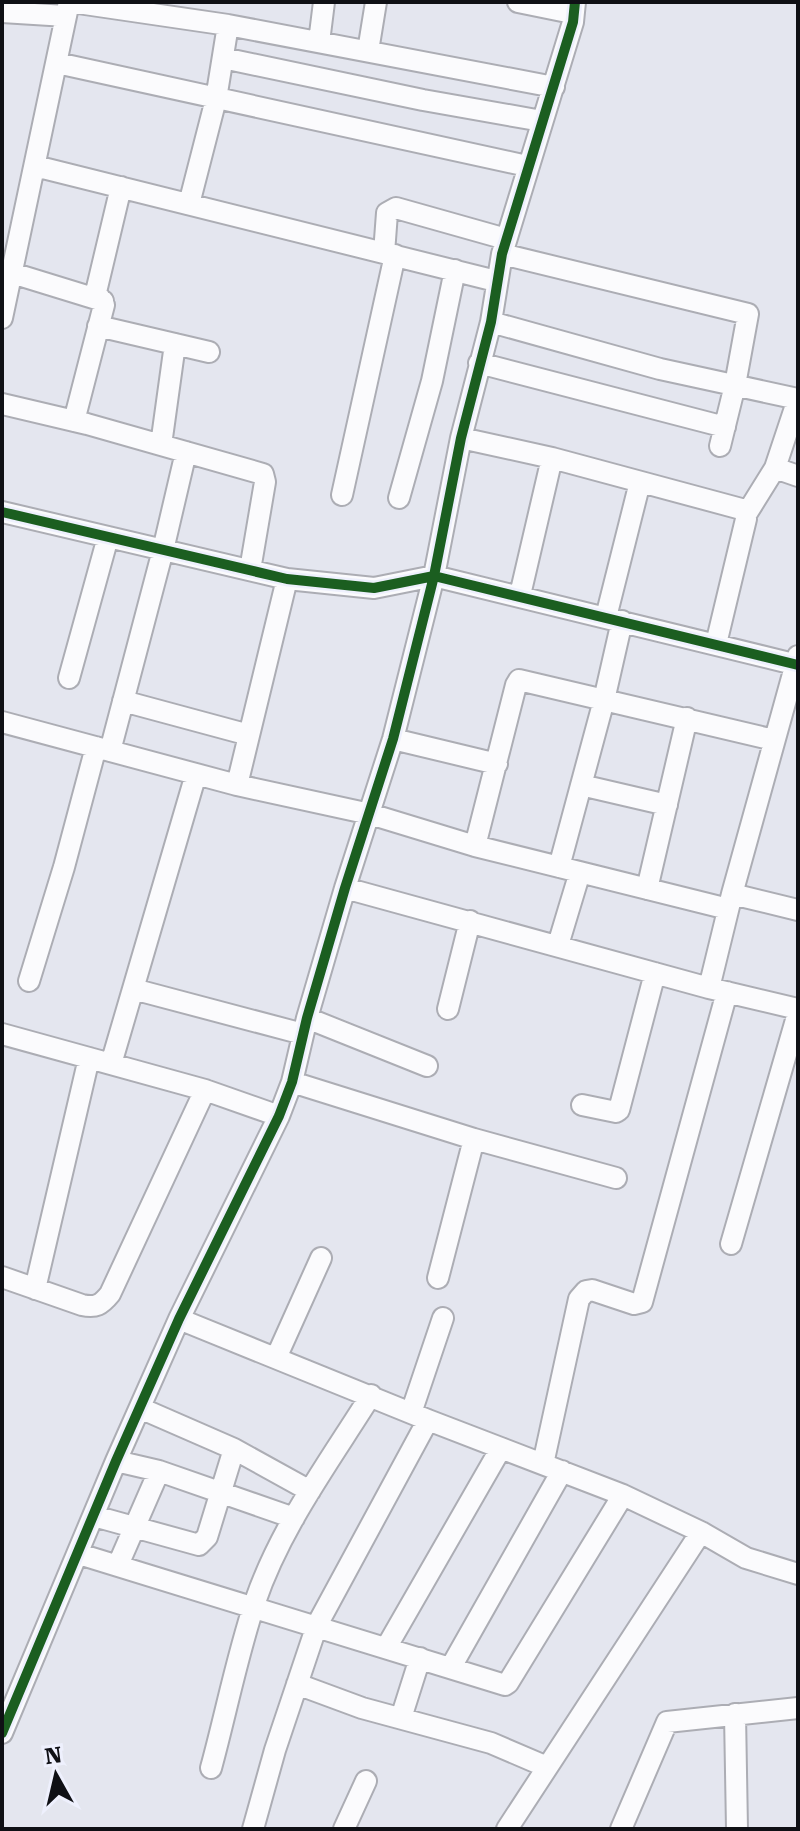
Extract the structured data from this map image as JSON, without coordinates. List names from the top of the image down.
{
  "north": "top"
}
